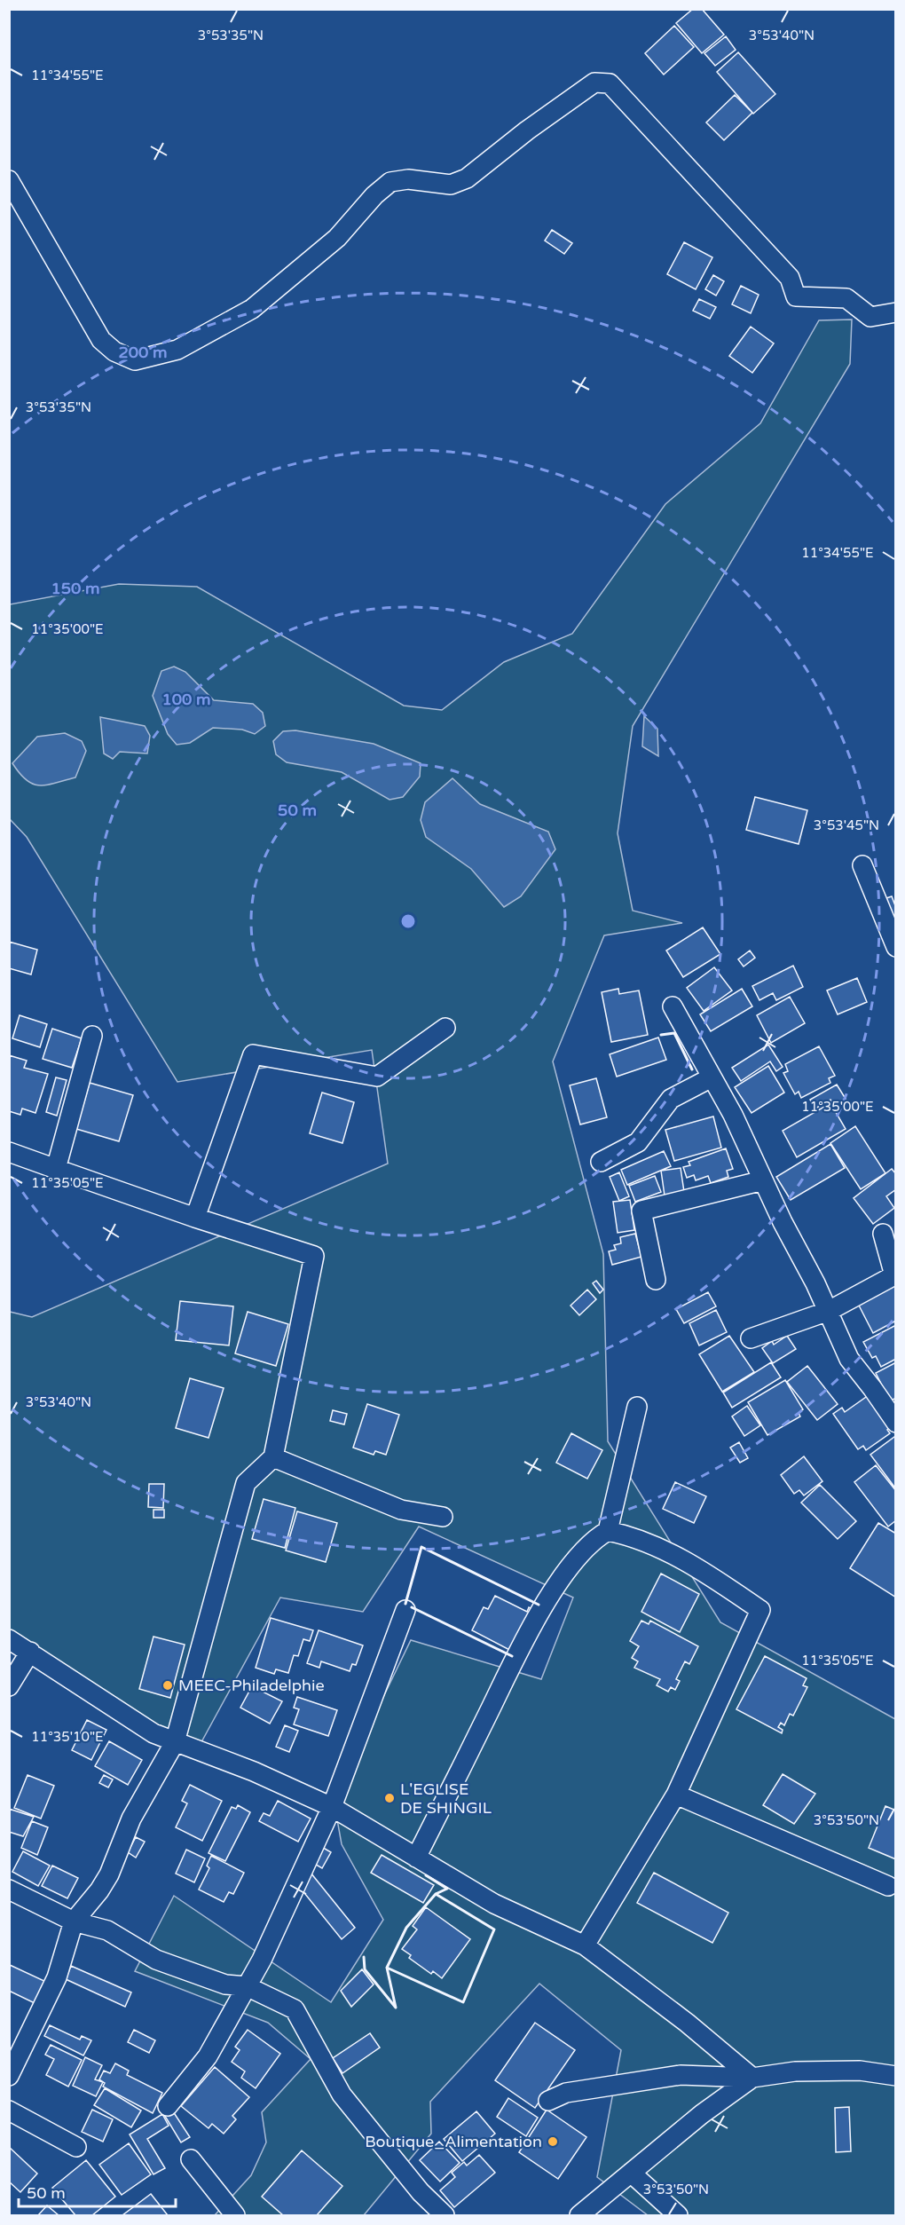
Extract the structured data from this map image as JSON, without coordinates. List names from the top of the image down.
{
  "places": ["MEEC-Philadelphie", "L'EGLISE DE SHINGIL", "Boutique_Alimentation"],
  "scale_bar": "50 m",
  "coordinates": [
    "3°53'35\"N",
    "3°53'40\"N",
    "11°34'55\"E",
    "11°35'00\"E",
    "3°53'45\"N",
    "11°35'05\"E",
    "11°35'10\"E",
    "3°53'50\"N"
  ],
  "rings": [
    "200 m",
    "150 m",
    "100 m",
    "50 m"
  ]
}
